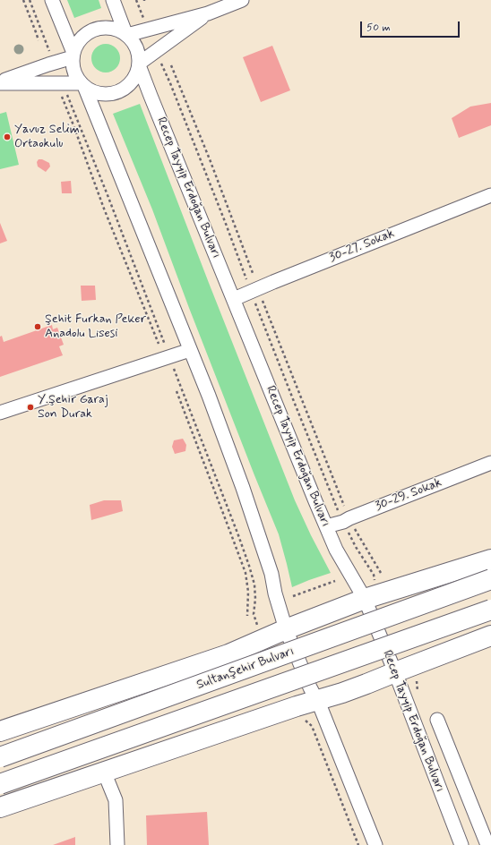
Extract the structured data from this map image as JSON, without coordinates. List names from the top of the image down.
{
  "streets": {
    "highway": ["Sultanşehir Bulvarı"],
    "street": ["Recep Tayyip Erdoğan Bulvarı", "30-27. Sokak", "30-29. Sokak"]
  },
  "crossings": [
    ["Recep Tayyip Erdoğan Bulvarı", "30-27. Sokak"],
    ["Recep Tayyip Erdoğan Bulvarı", "30-29. Sokak"]
  ],
  "places": ["Yavuz Selim Ortaokulu", "Şehit Furkan Peker Anadolu Lisesi", "Y.Şehir Garaj Son Durak"],
  "scale_bar": "50 m"
}
